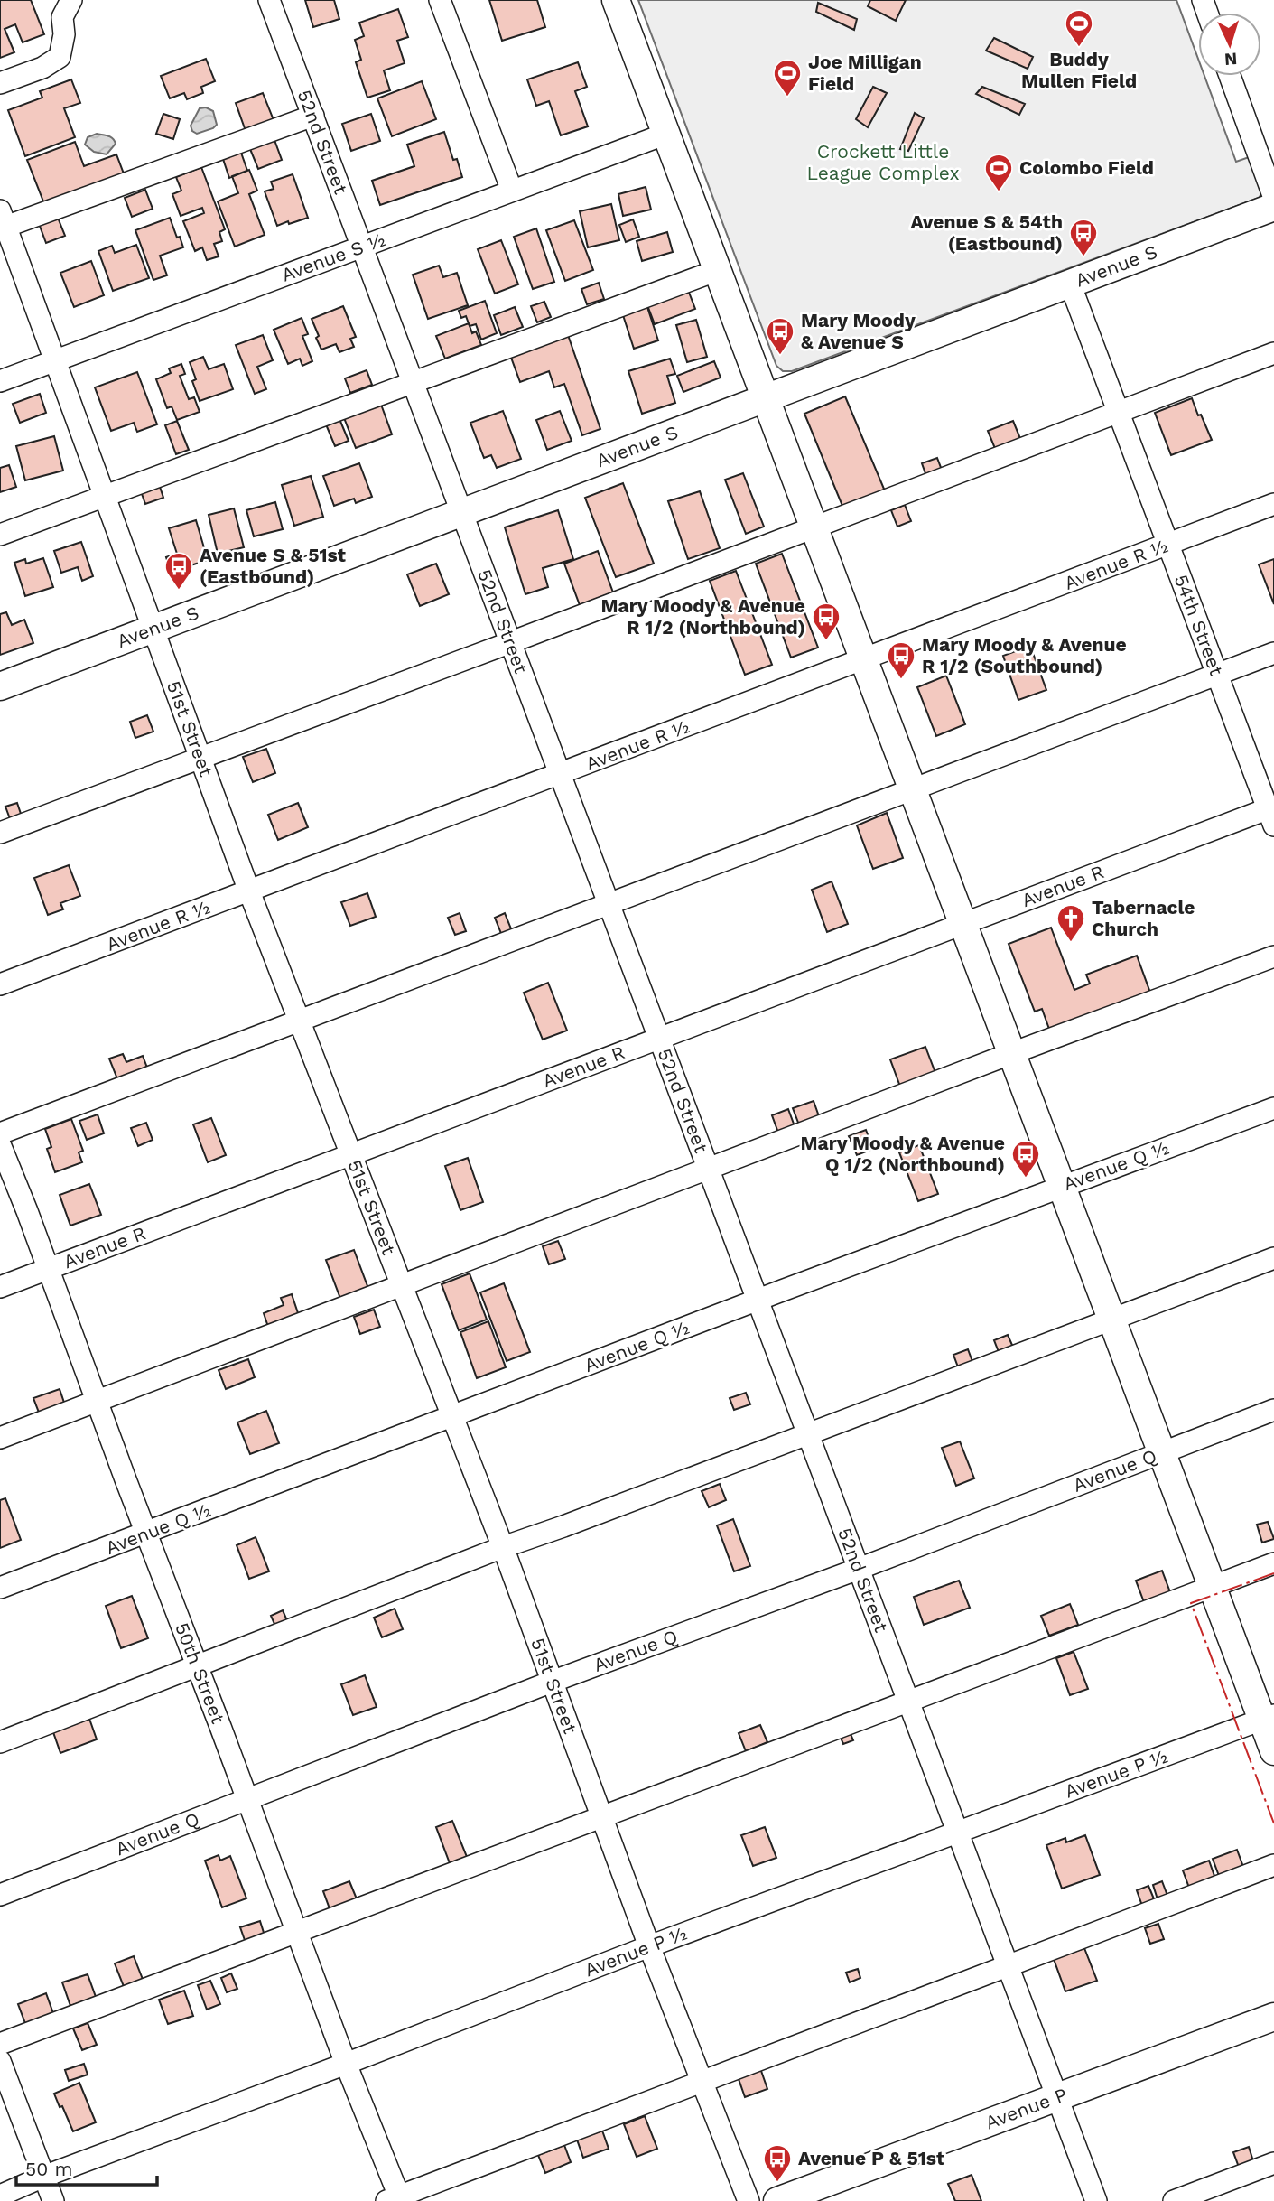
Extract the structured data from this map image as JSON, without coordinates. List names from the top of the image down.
{
  "streets": {
    "main road": ["Avenue S", "Avenue P"],
    "street": [
      "52nd Street",
      "Avenue S ½",
      "Avenue R ½",
      "54th Street",
      "51st Street",
      "Avenue R",
      "Avenue Q ½",
      "Avenue Q",
      "50th Street",
      "Avenue P ½"
    ]
  },
  "crossings": [
    ["52nd Street", "Avenue S ½"],
    ["52nd Street", "Avenue S"],
    ["52nd Street", "Avenue R ½"],
    ["52nd Street", "Avenue R"],
    ["52nd Street", "Avenue Q ½"],
    ["52nd Street", "Avenue Q"],
    ["52nd Street", "Avenue P ½"],
    ["52nd Street", "Avenue P"],
    ["Avenue S ½", "51st Street"],
    ["Avenue S", "54th Street"],
    ["Avenue S", "51st Street"],
    ["Avenue R ½", "54th Street"],
    ["Avenue R ½", "51st Street"],
    ["54th Street", "Avenue R"],
    ["51st Street", "Avenue R"],
    ["51st Street", "Avenue Q ½"],
    ["51st Street", "Avenue Q"],
    ["51st Street", "Avenue P ½"],
    ["Avenue R", "50th Street"],
    ["Avenue Q ½", "50th Street"],
    ["Avenue Q", "50th Street"],
    ["50th Street", "Avenue P ½"]
  ],
  "parks": ["Crockett Little League Complex"],
  "places": {
    "sports": ["Buddy Mullen Field", "Joe Milligan Field", "Colombo Field"],
    "bus stop": [
      "Avenue S & 54th (Eastbound)",
      "Mary Moody & Avenue S",
      "Avenue S & 51st (Eastbound)",
      "Mary Moody & Avenue R 1/2 (Northbound)",
      "Mary Moody & Avenue R 1/2 (Southbound)",
      "Mary Moody & Avenue Q 1/2 (Northbound)",
      "Avenue P & 51st"
    ],
    "church": ["Tabernacle Church"]
  },
  "scale_bar": "50 m",
  "north": "bottom"
}
